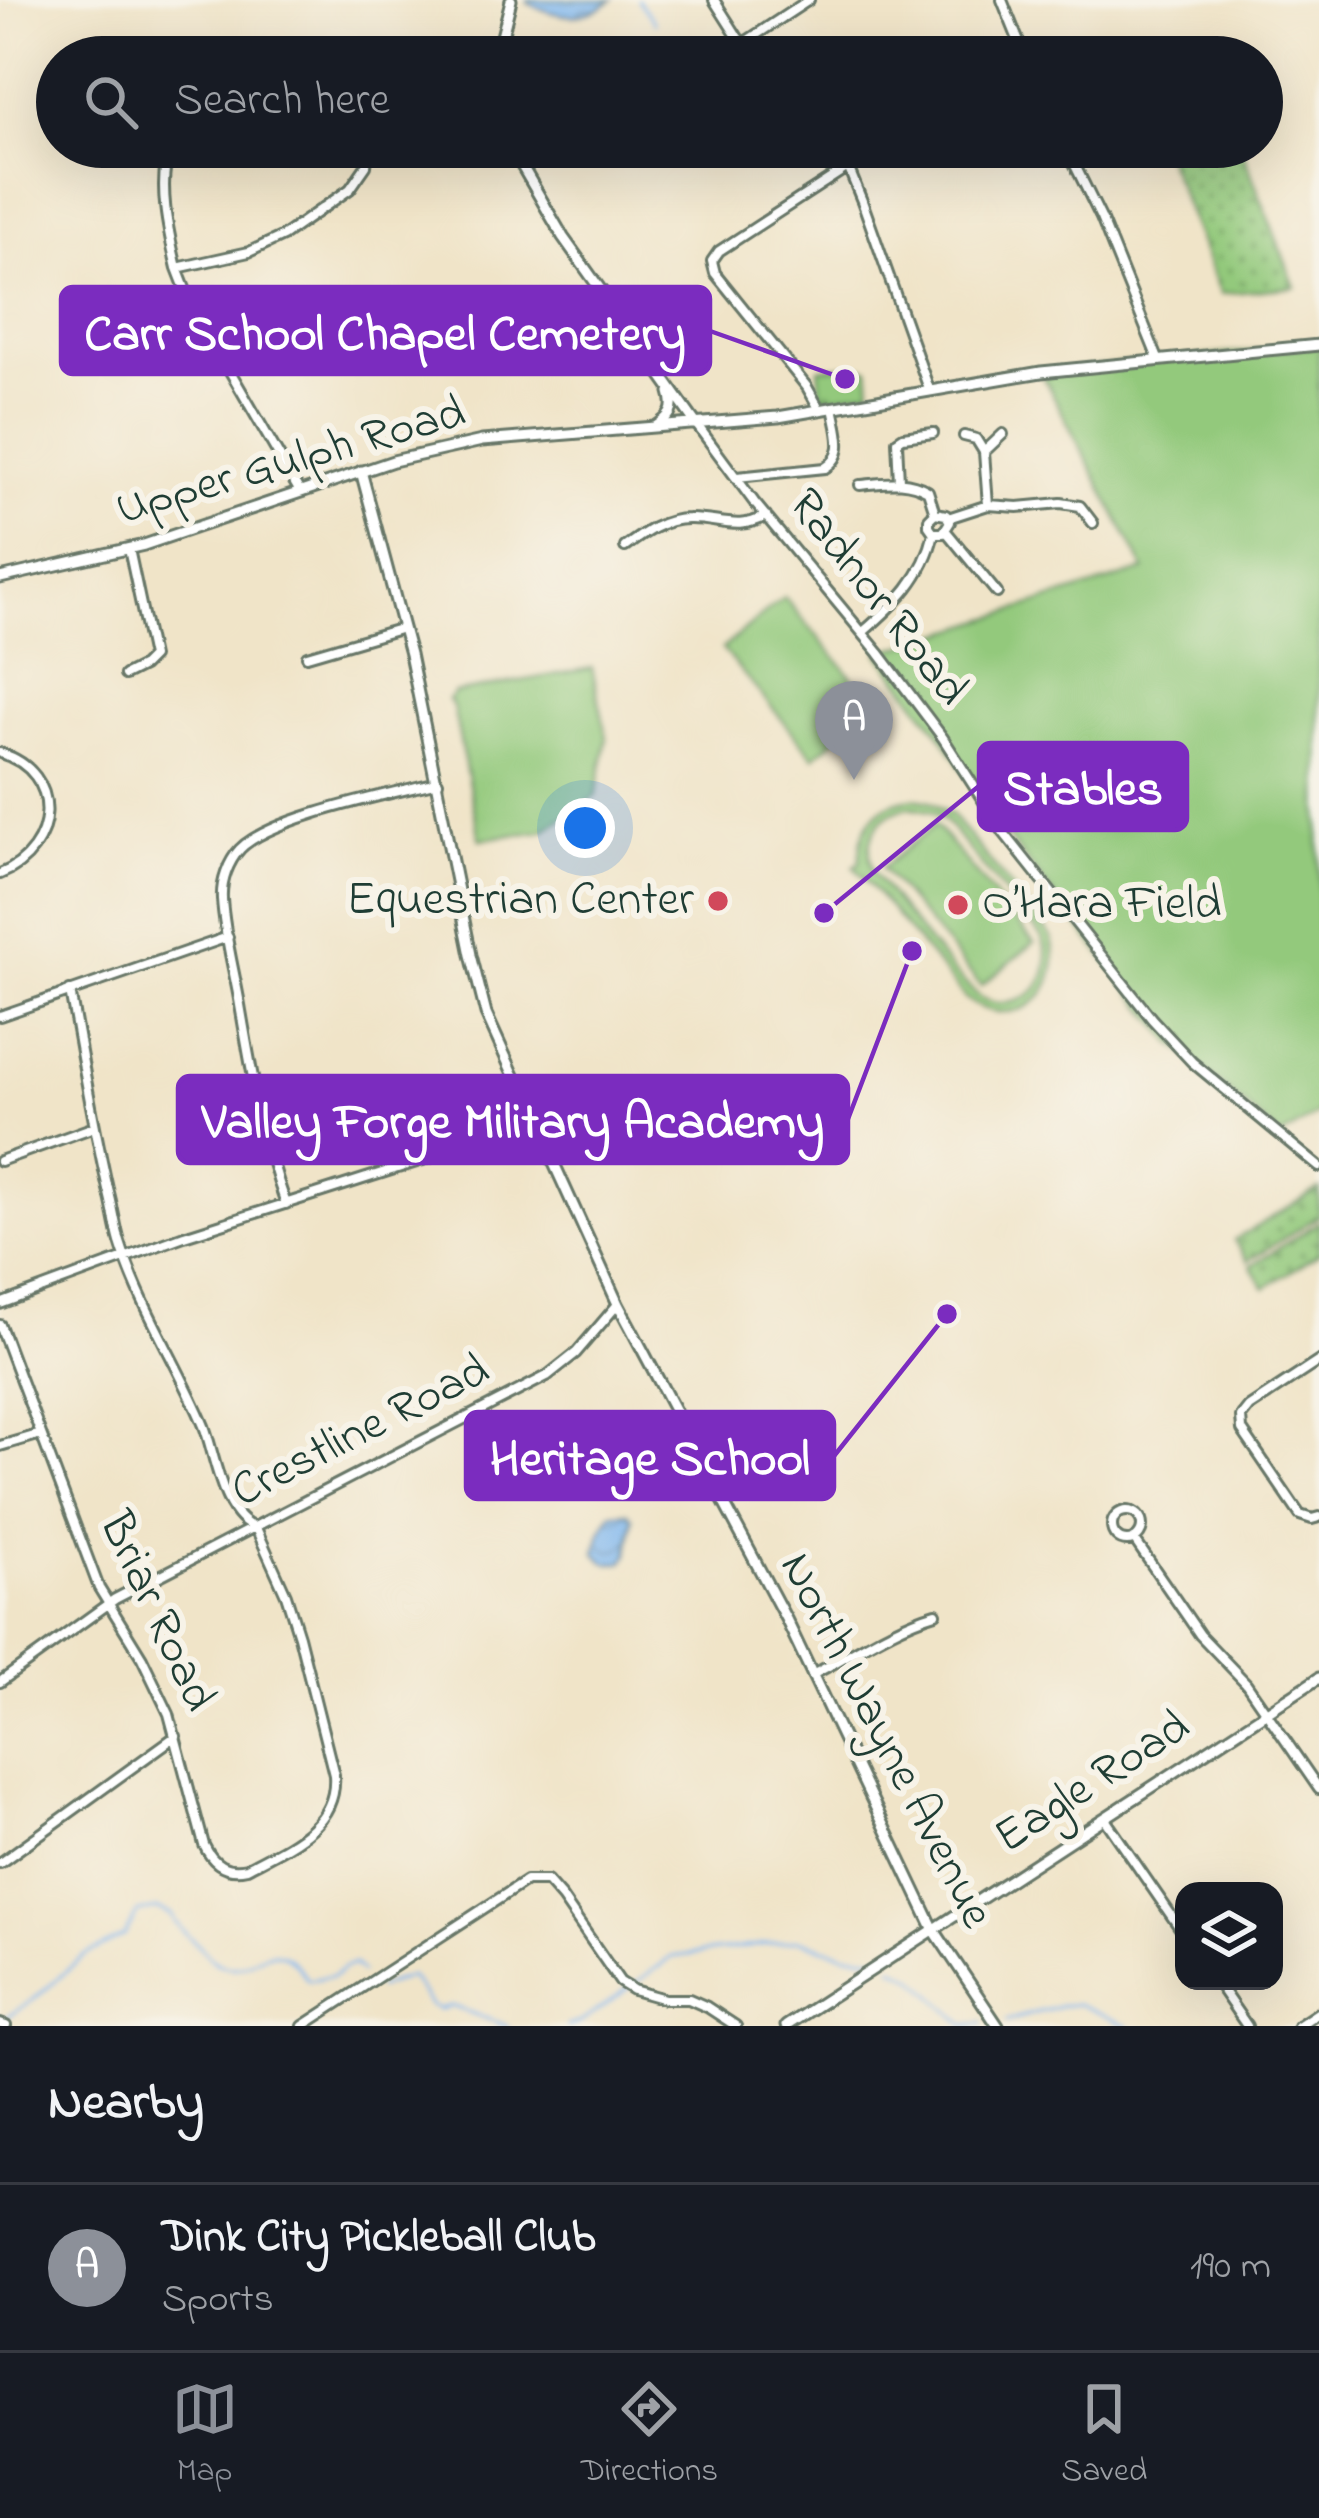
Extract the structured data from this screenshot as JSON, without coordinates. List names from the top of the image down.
{
  "streets": {
    "street": [
      "Upper Gulph Road",
      "Radnor Road",
      "Crestline Road",
      "Briar Road",
      "North Wayne Avenue",
      "Eagle Road"
    ]
  },
  "crossings": [
    ["Upper Gulph Road", "Radnor Road"],
    ["Upper Gulph Road", "North Wayne Avenue"],
    ["Crestline Road", "Briar Road"],
    ["Crestline Road", "North Wayne Avenue"],
    ["North Wayne Avenue", "Eagle Road"]
  ],
  "places": [
    "Carr School Chapel Cemetery",
    "Equestrian Center",
    "O’Hara Field",
    "Stables",
    "Valley Forge Military Academy",
    "Heritage School"
  ],
  "page": {
    "search": "Search here",
    "pins": "A",
    "heading": "Nearby",
    "list": [
      {
        "mark": "A",
        "name": "Dink City Pickleball Club",
        "note": "Sports",
        "value": "190 m"
      }
    ],
    "nav": ["Map", "Directions", "Saved"]
  }
}
